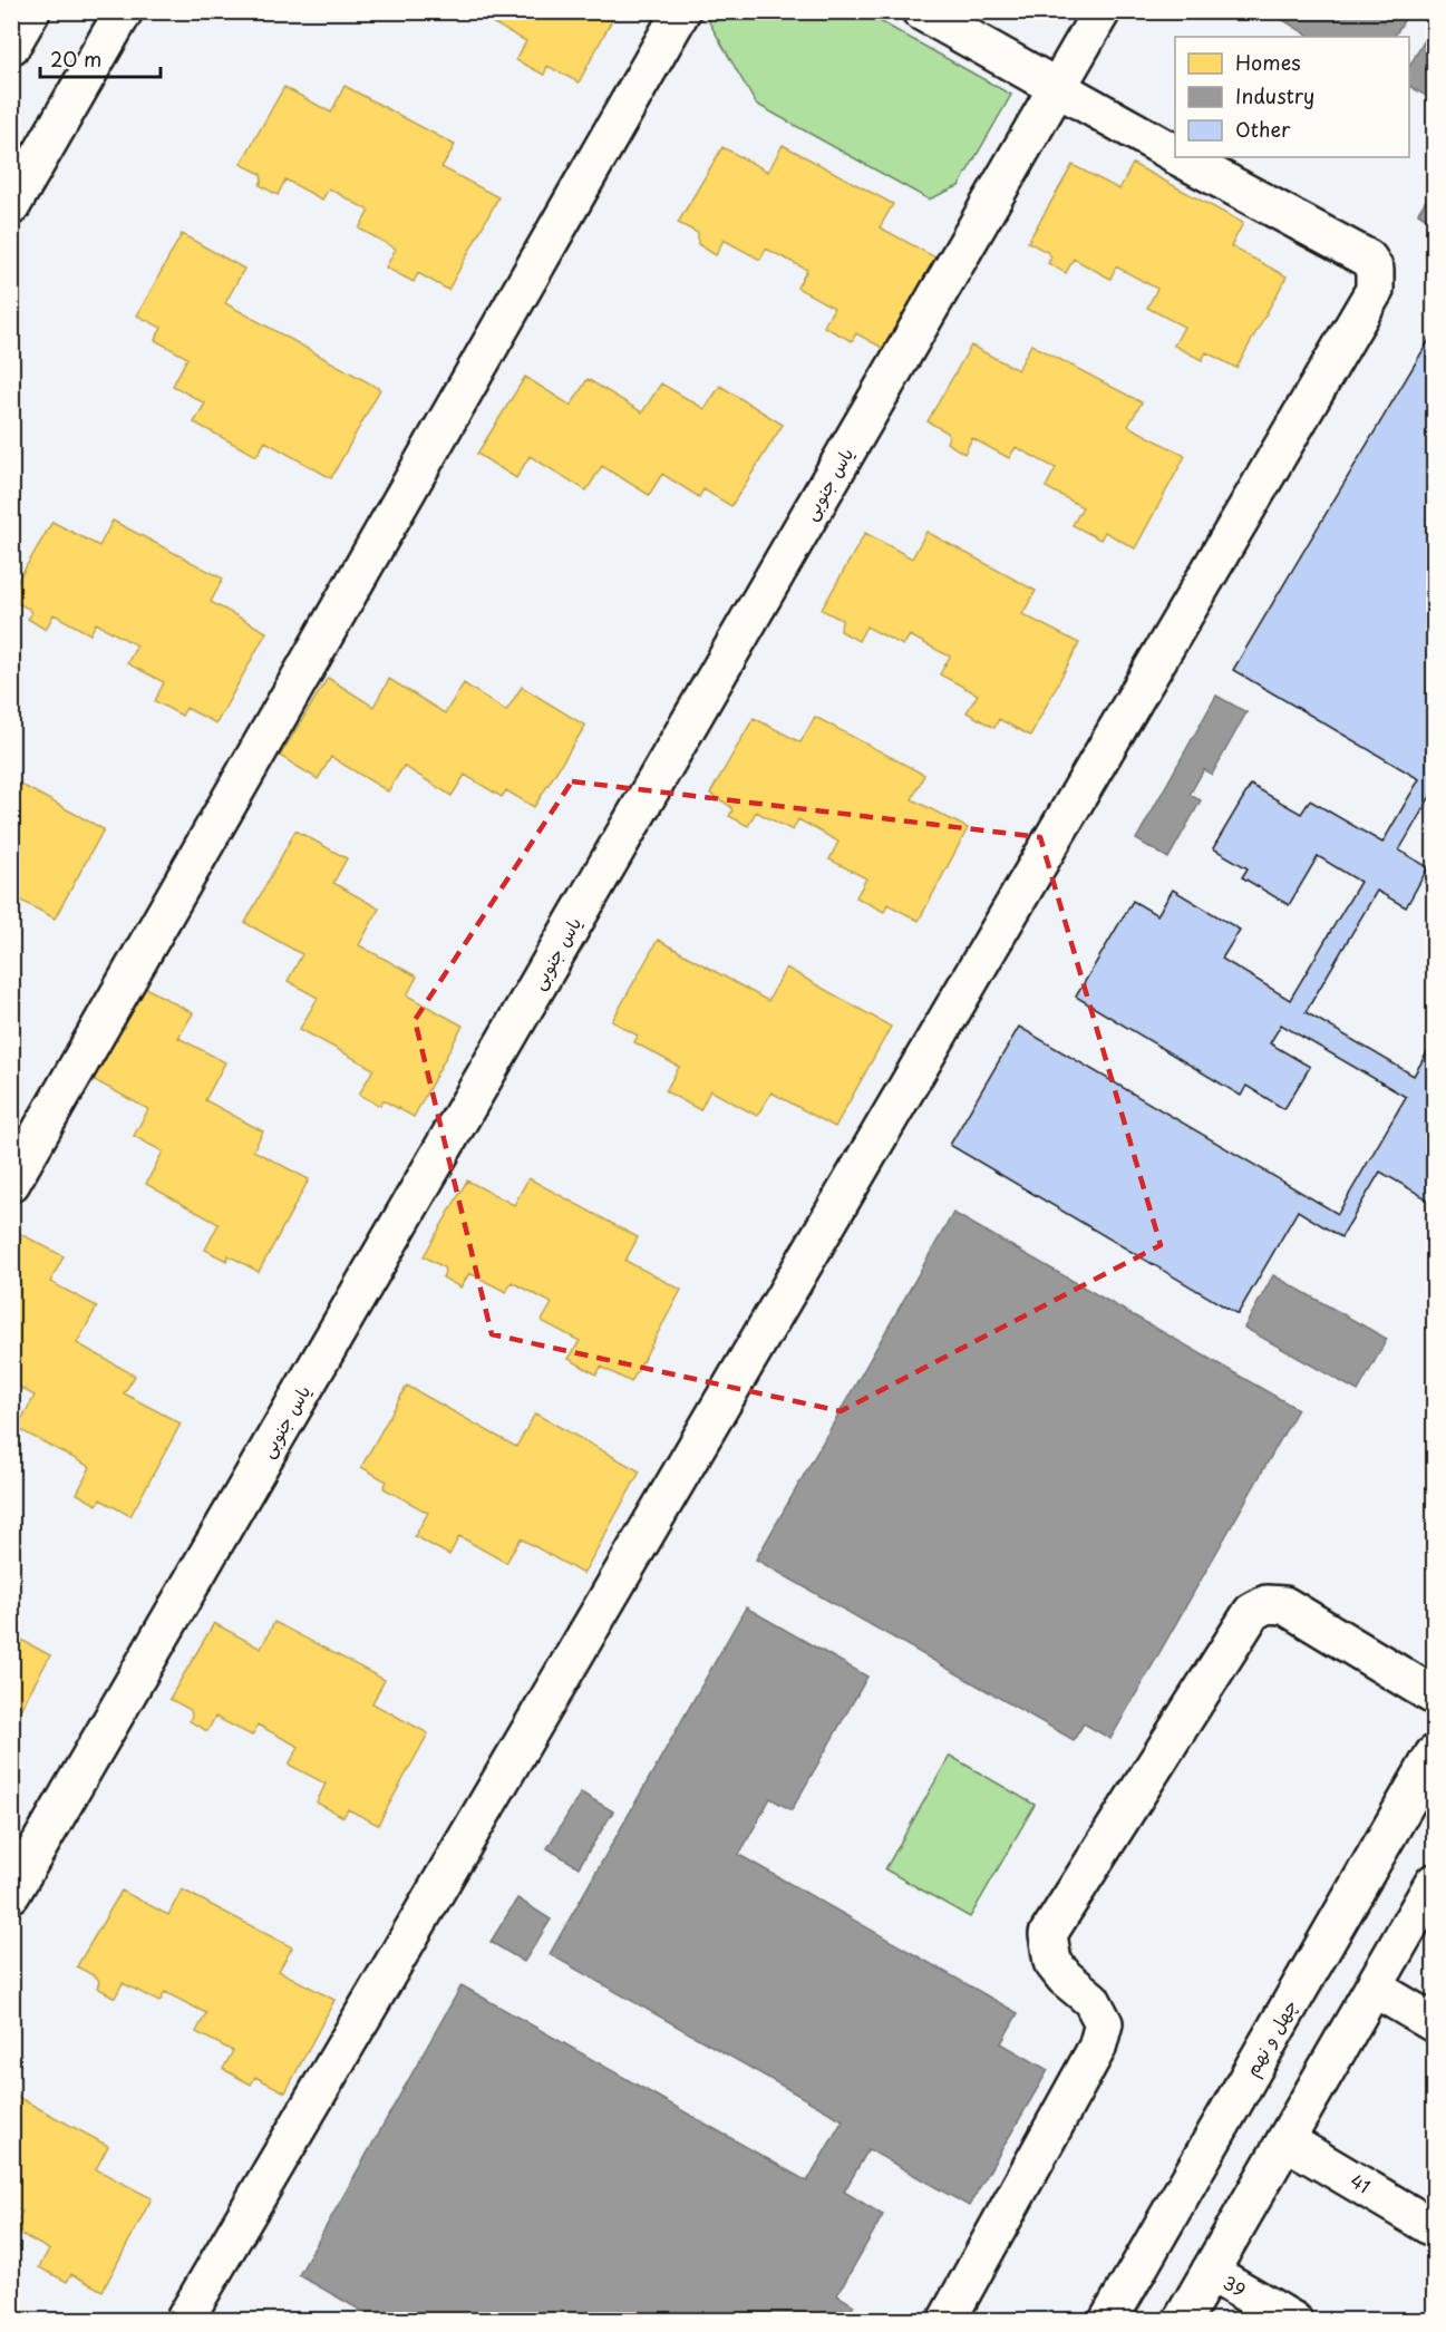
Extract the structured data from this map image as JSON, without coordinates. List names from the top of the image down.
{
  "streets": {
    "street": [
      "یاس جنوبی",
      "چهل و نهم",
      "41",
      "39"
    ]
  },
  "legend": ["Homes", "Industry", "Other"],
  "scale_bar": "20 m"
}
